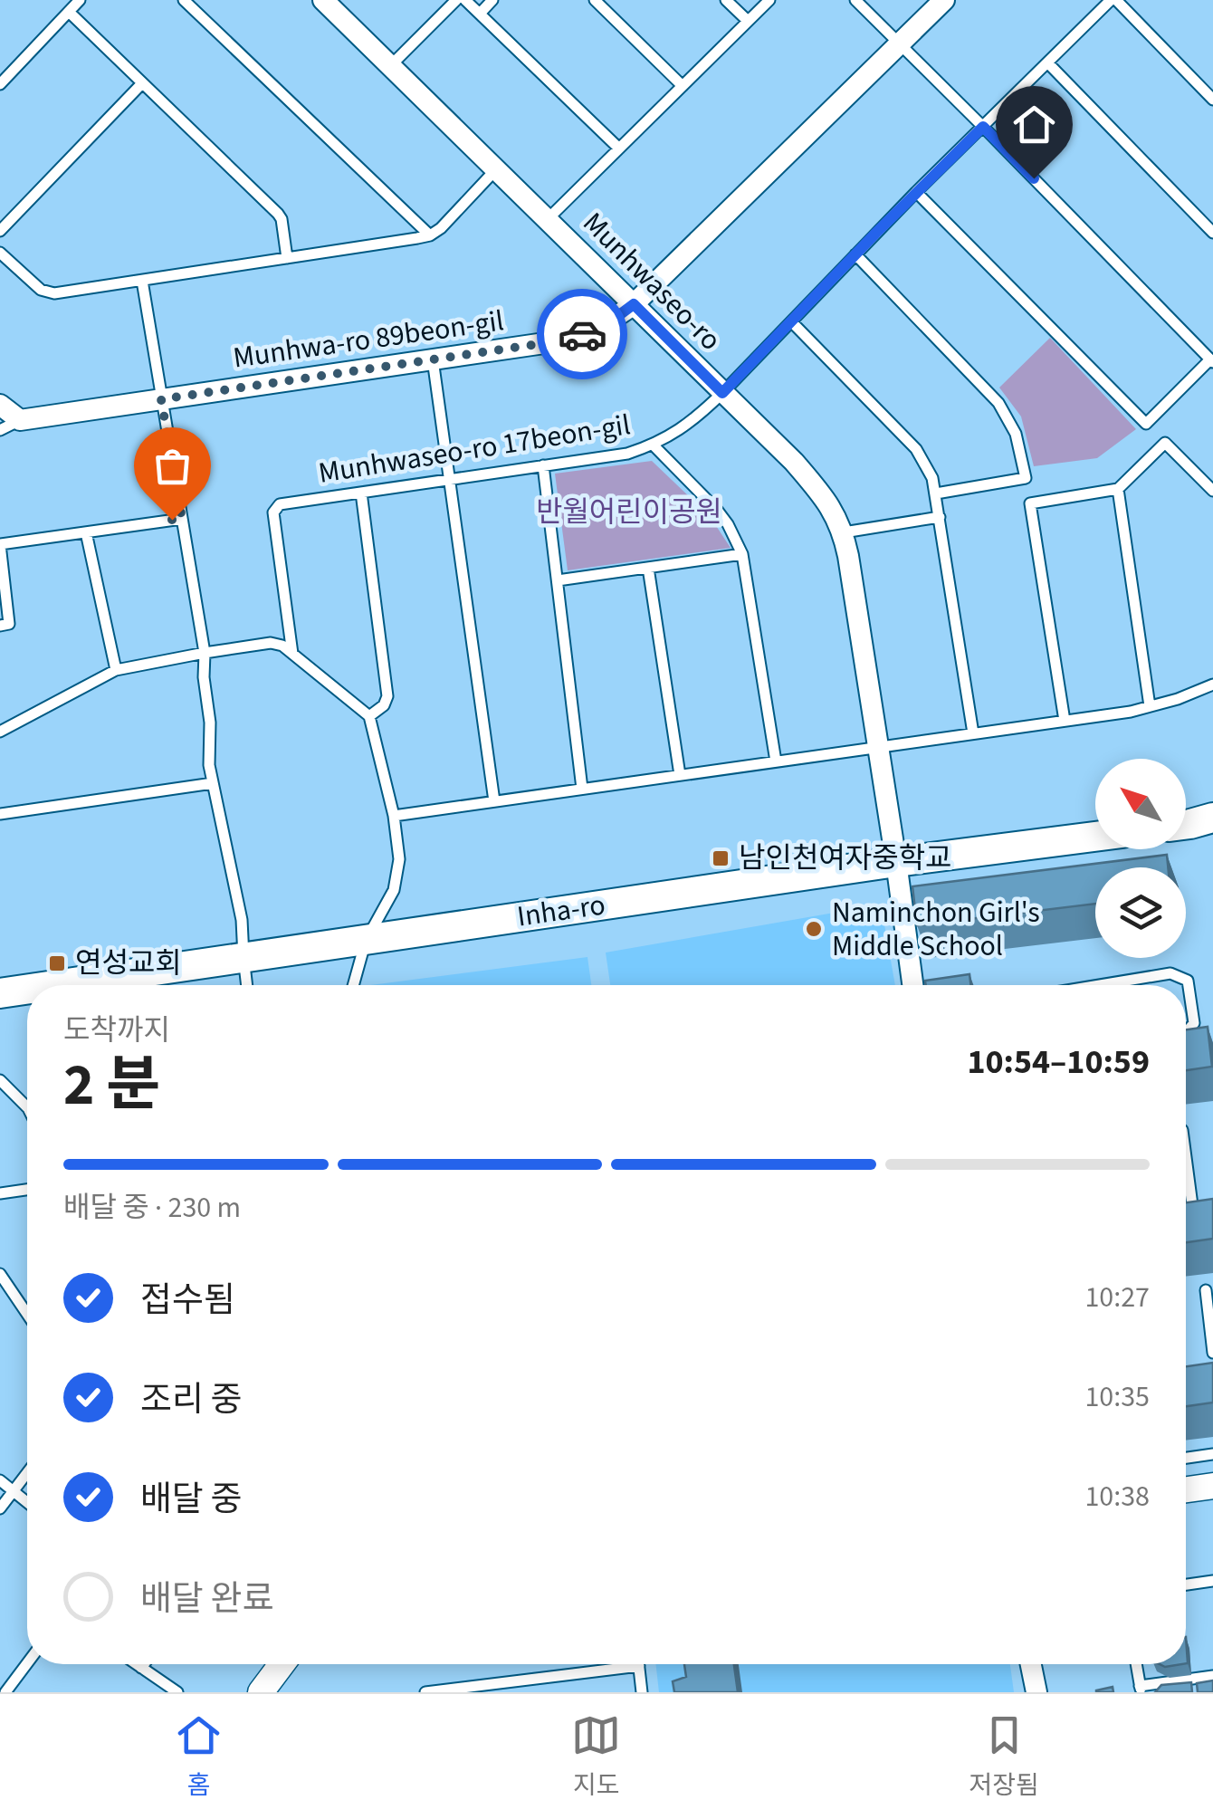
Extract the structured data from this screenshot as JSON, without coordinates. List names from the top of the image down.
{
  "streets": {
    "main road": ["Inha-ro"],
    "street": ["Munhwaseo-ro", "Munhwa-ro 89beon-gil"],
    "lane": ["Munhwaseo-ro 17beon-gil"]
  },
  "crossings": [
    ["Munhwaseo-ro", "Munhwa-ro 89beon-gil"],
    ["Munhwaseo-ro", "Munhwaseo-ro 17beon-gil"],
    ["Munhwaseo-ro", "Inha-ro"]
  ],
  "parks": ["반월어린이공원"],
  "places": {
    "transit": ["남인천여자중학교", "연성교회"],
    "other": ["Naminchon Girl's Middle School"]
  },
  "north": "top left",
  "page": {
    "heading": ["2 분", "도착까지", "10:54–10:59"],
    "bar": "배달 중 · 230 m",
    "list": [
      ["접수됨", "10:27"],
      ["조리 중", "10:35"],
      ["배달 중", "10:38"],
      "배달 완료"
    ],
    "tabs": ["홈", "지도", "저장됨"]
  }
}
